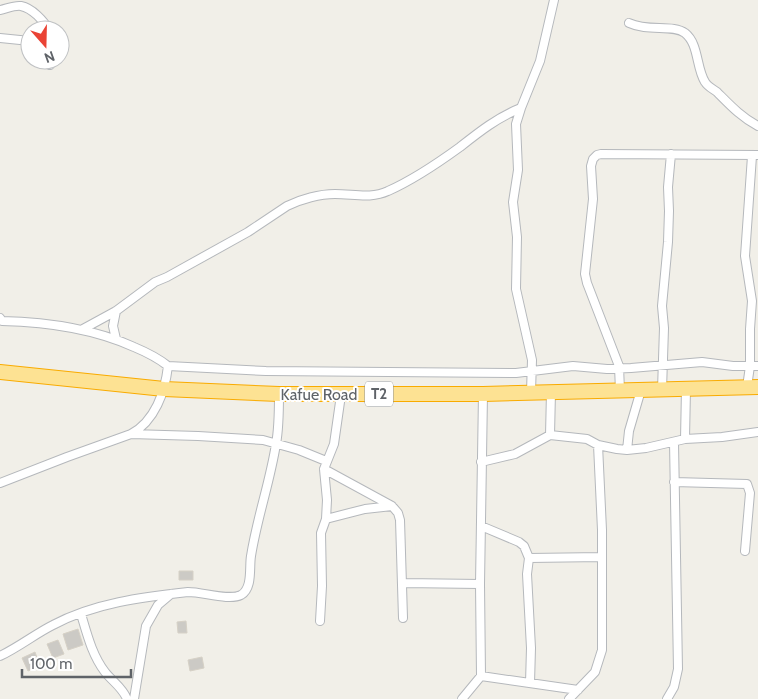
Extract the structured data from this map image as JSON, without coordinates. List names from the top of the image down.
{
  "streets": {
    "highway": ["Kafue Road", "T2"]
  },
  "scale_bar": "100 m",
  "north": "bottom"
}
